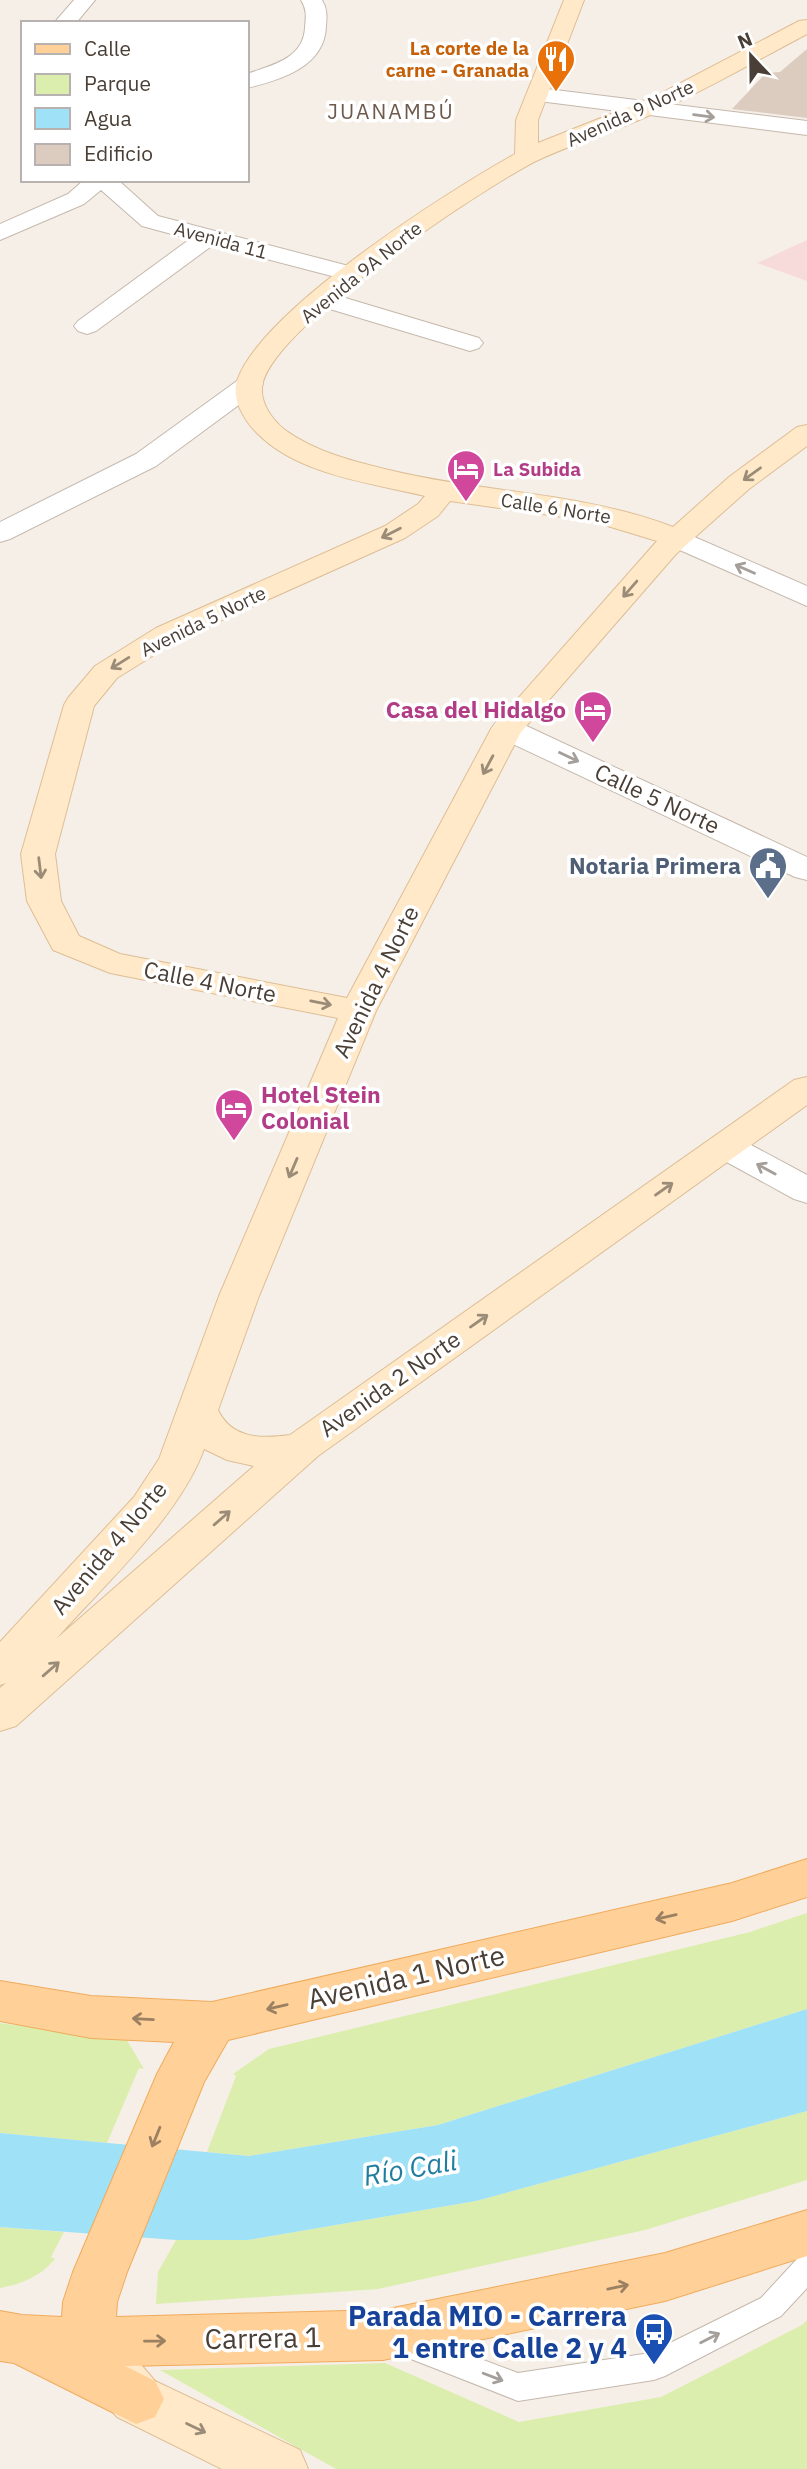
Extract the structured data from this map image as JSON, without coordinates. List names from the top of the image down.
{
  "streets": {
    "main road": ["Avenida 1 Norte", "Carrera 1"],
    "street": [
      "Avenida 9 Norte",
      "Avenida 11",
      "Avenida 9A Norte",
      "Calle 6 Norte",
      "Avenida 5 Norte",
      "Calle 5 Norte",
      "Calle 4 Norte",
      "Avenida 4 Norte",
      "Avenida 2 Norte"
    ]
  },
  "crossings": [
    ["Avenida 9 Norte", "Avenida 9A Norte"],
    ["Avenida 11", "Avenida 9A Norte"],
    ["Avenida 9A Norte", "Calle 6 Norte"],
    ["Calle 6 Norte", "Avenida 5 Norte"],
    ["Calle 6 Norte", "Avenida 4 Norte"],
    ["Avenida 5 Norte", "Calle 4 Norte"],
    ["Calle 5 Norte", "Avenida 4 Norte"],
    ["Calle 4 Norte", "Avenida 4 Norte"]
  ],
  "one_way": [
    "Avenida 5 Norte",
    "Calle 5 Norte",
    "Calle 4 Norte",
    "Avenida 4 Norte",
    "Avenida 2 Norte",
    "Avenida 1 Norte",
    "Carrera 1"
  ],
  "districts": ["JUANAMBÚ"],
  "water": ["Río Cali"],
  "places": {
    "restaurant": ["La corte de la carne - Granada"],
    "hotel": ["La Subida", "Casa del Hidalgo", "Hotel Stein Colonial"],
    "public building": ["Notaria Primera"],
    "bus stop": ["Parada MIO - Carrera 1 entre Calle 2 y 4"]
  },
  "legend": [
    "Calle",
    "Parque",
    "Agua",
    "Edificio"
  ],
  "north": "top"
}
